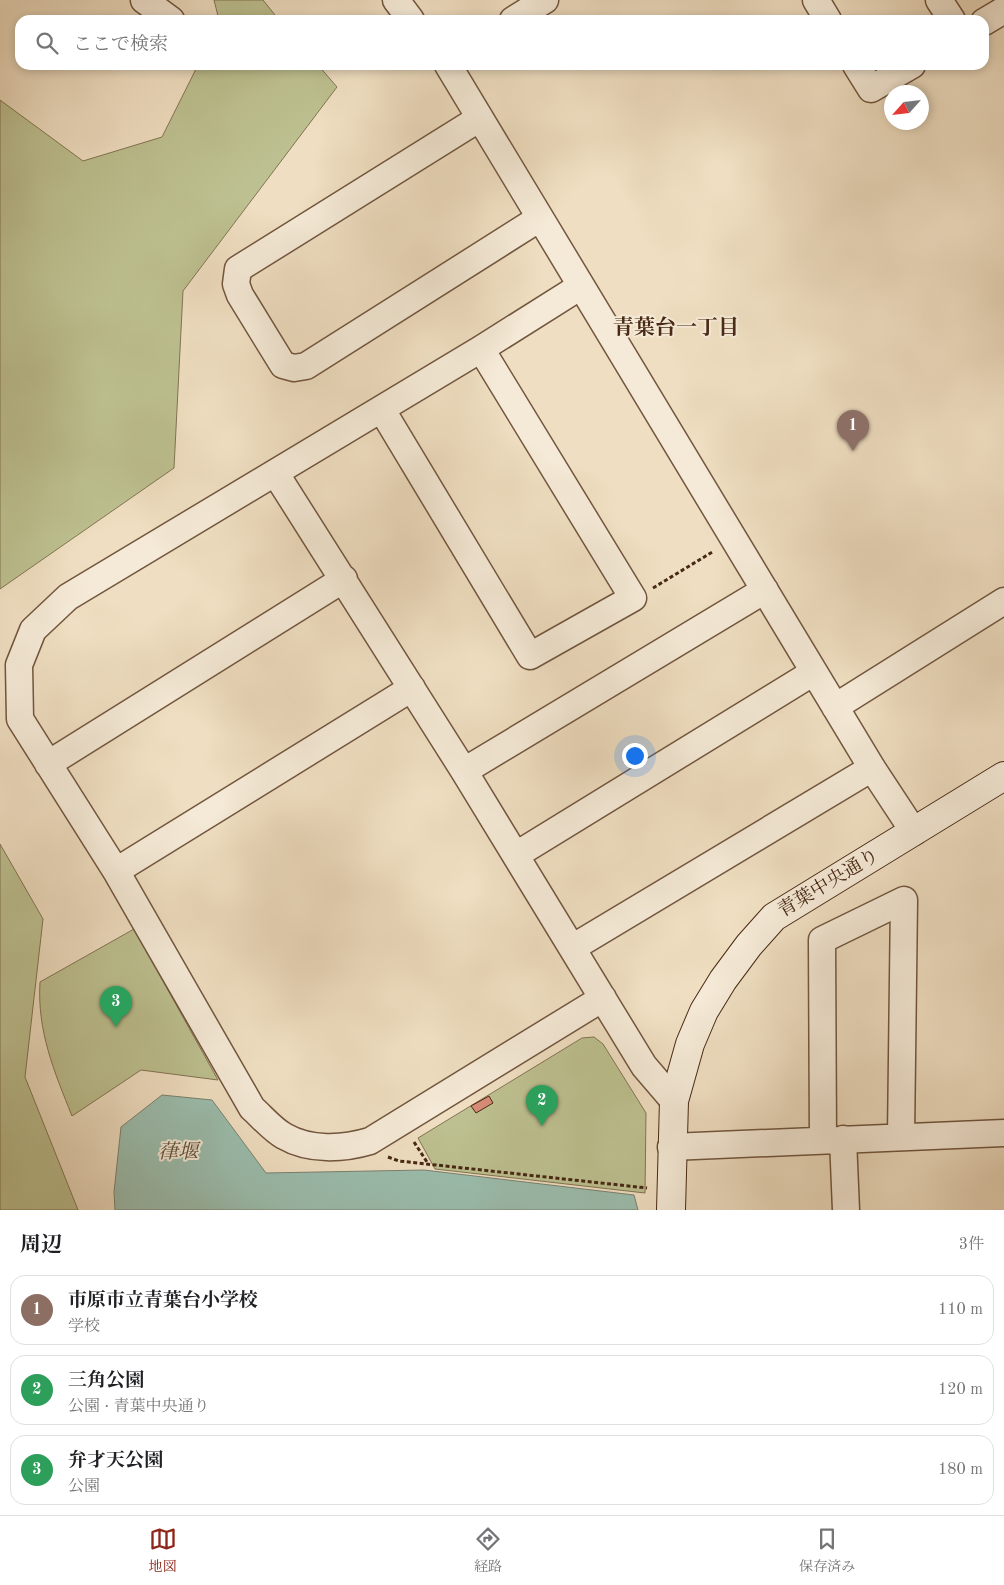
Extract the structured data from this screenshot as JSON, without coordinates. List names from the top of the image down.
{
  "streets": {
    "street": ["青葉中央通り"]
  },
  "districts": ["青葉台一丁目"],
  "water": ["葎堰"],
  "north": "bottom left",
  "page": {
    "search": "ここで検索",
    "pins": ["1", "3", "2"],
    "heading": ["周辺", "3件"],
    "list": [
      {
        "mark": "1",
        "name": "市原市立青葉台小学校",
        "note": "学校",
        "value": "110 m"
      },
      {
        "mark": "2",
        "name": "三角公園",
        "note": "公園 · 青葉中央通り",
        "value": "120 m"
      },
      {
        "mark": "3",
        "name": "弁才天公園",
        "note": "公園",
        "value": "180 m"
      }
    ],
    "nav": ["地図", "経路", "保存済み"]
  }
}
